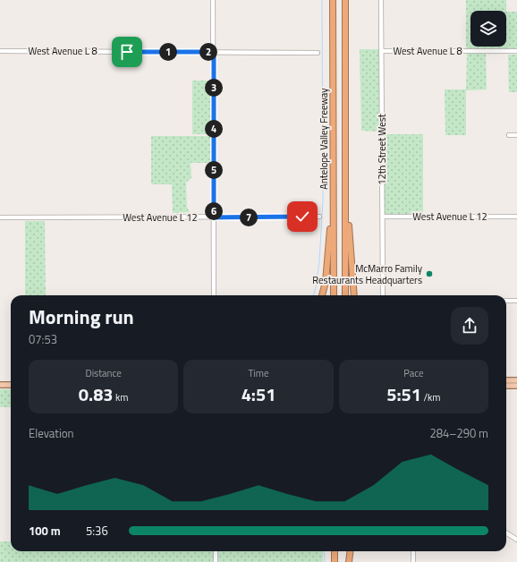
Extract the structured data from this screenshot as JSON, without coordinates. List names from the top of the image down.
{
  "streets": {
    "highway": ["Antelope Valley Freeway"],
    "street": ["West Avenue L 8", "12th Street West", "West Avenue L 12"]
  },
  "crossings": [
    ["West Avenue L 8", "12th Street West"],
    ["12th Street West", "West Avenue L 12"]
  ],
  "places": ["McMarro Family Restaurants Headquarters"],
  "page": {
    "pins": [
      "1",
      "2",
      "3",
      "4",
      "5",
      "6",
      "7"
    ],
    "heading": ["Morning run", "07:53"],
    "stats": [
      ["Distance", "0.83 km"],
      ["Time", "4:51"],
      ["Pace", "5:51 /km"]
    ],
    "chart": ["Elevation", "284–290 m"],
    "list": [
      {
        "name": "100 m",
        "note": "5:36"
      }
    ]
  }
}
